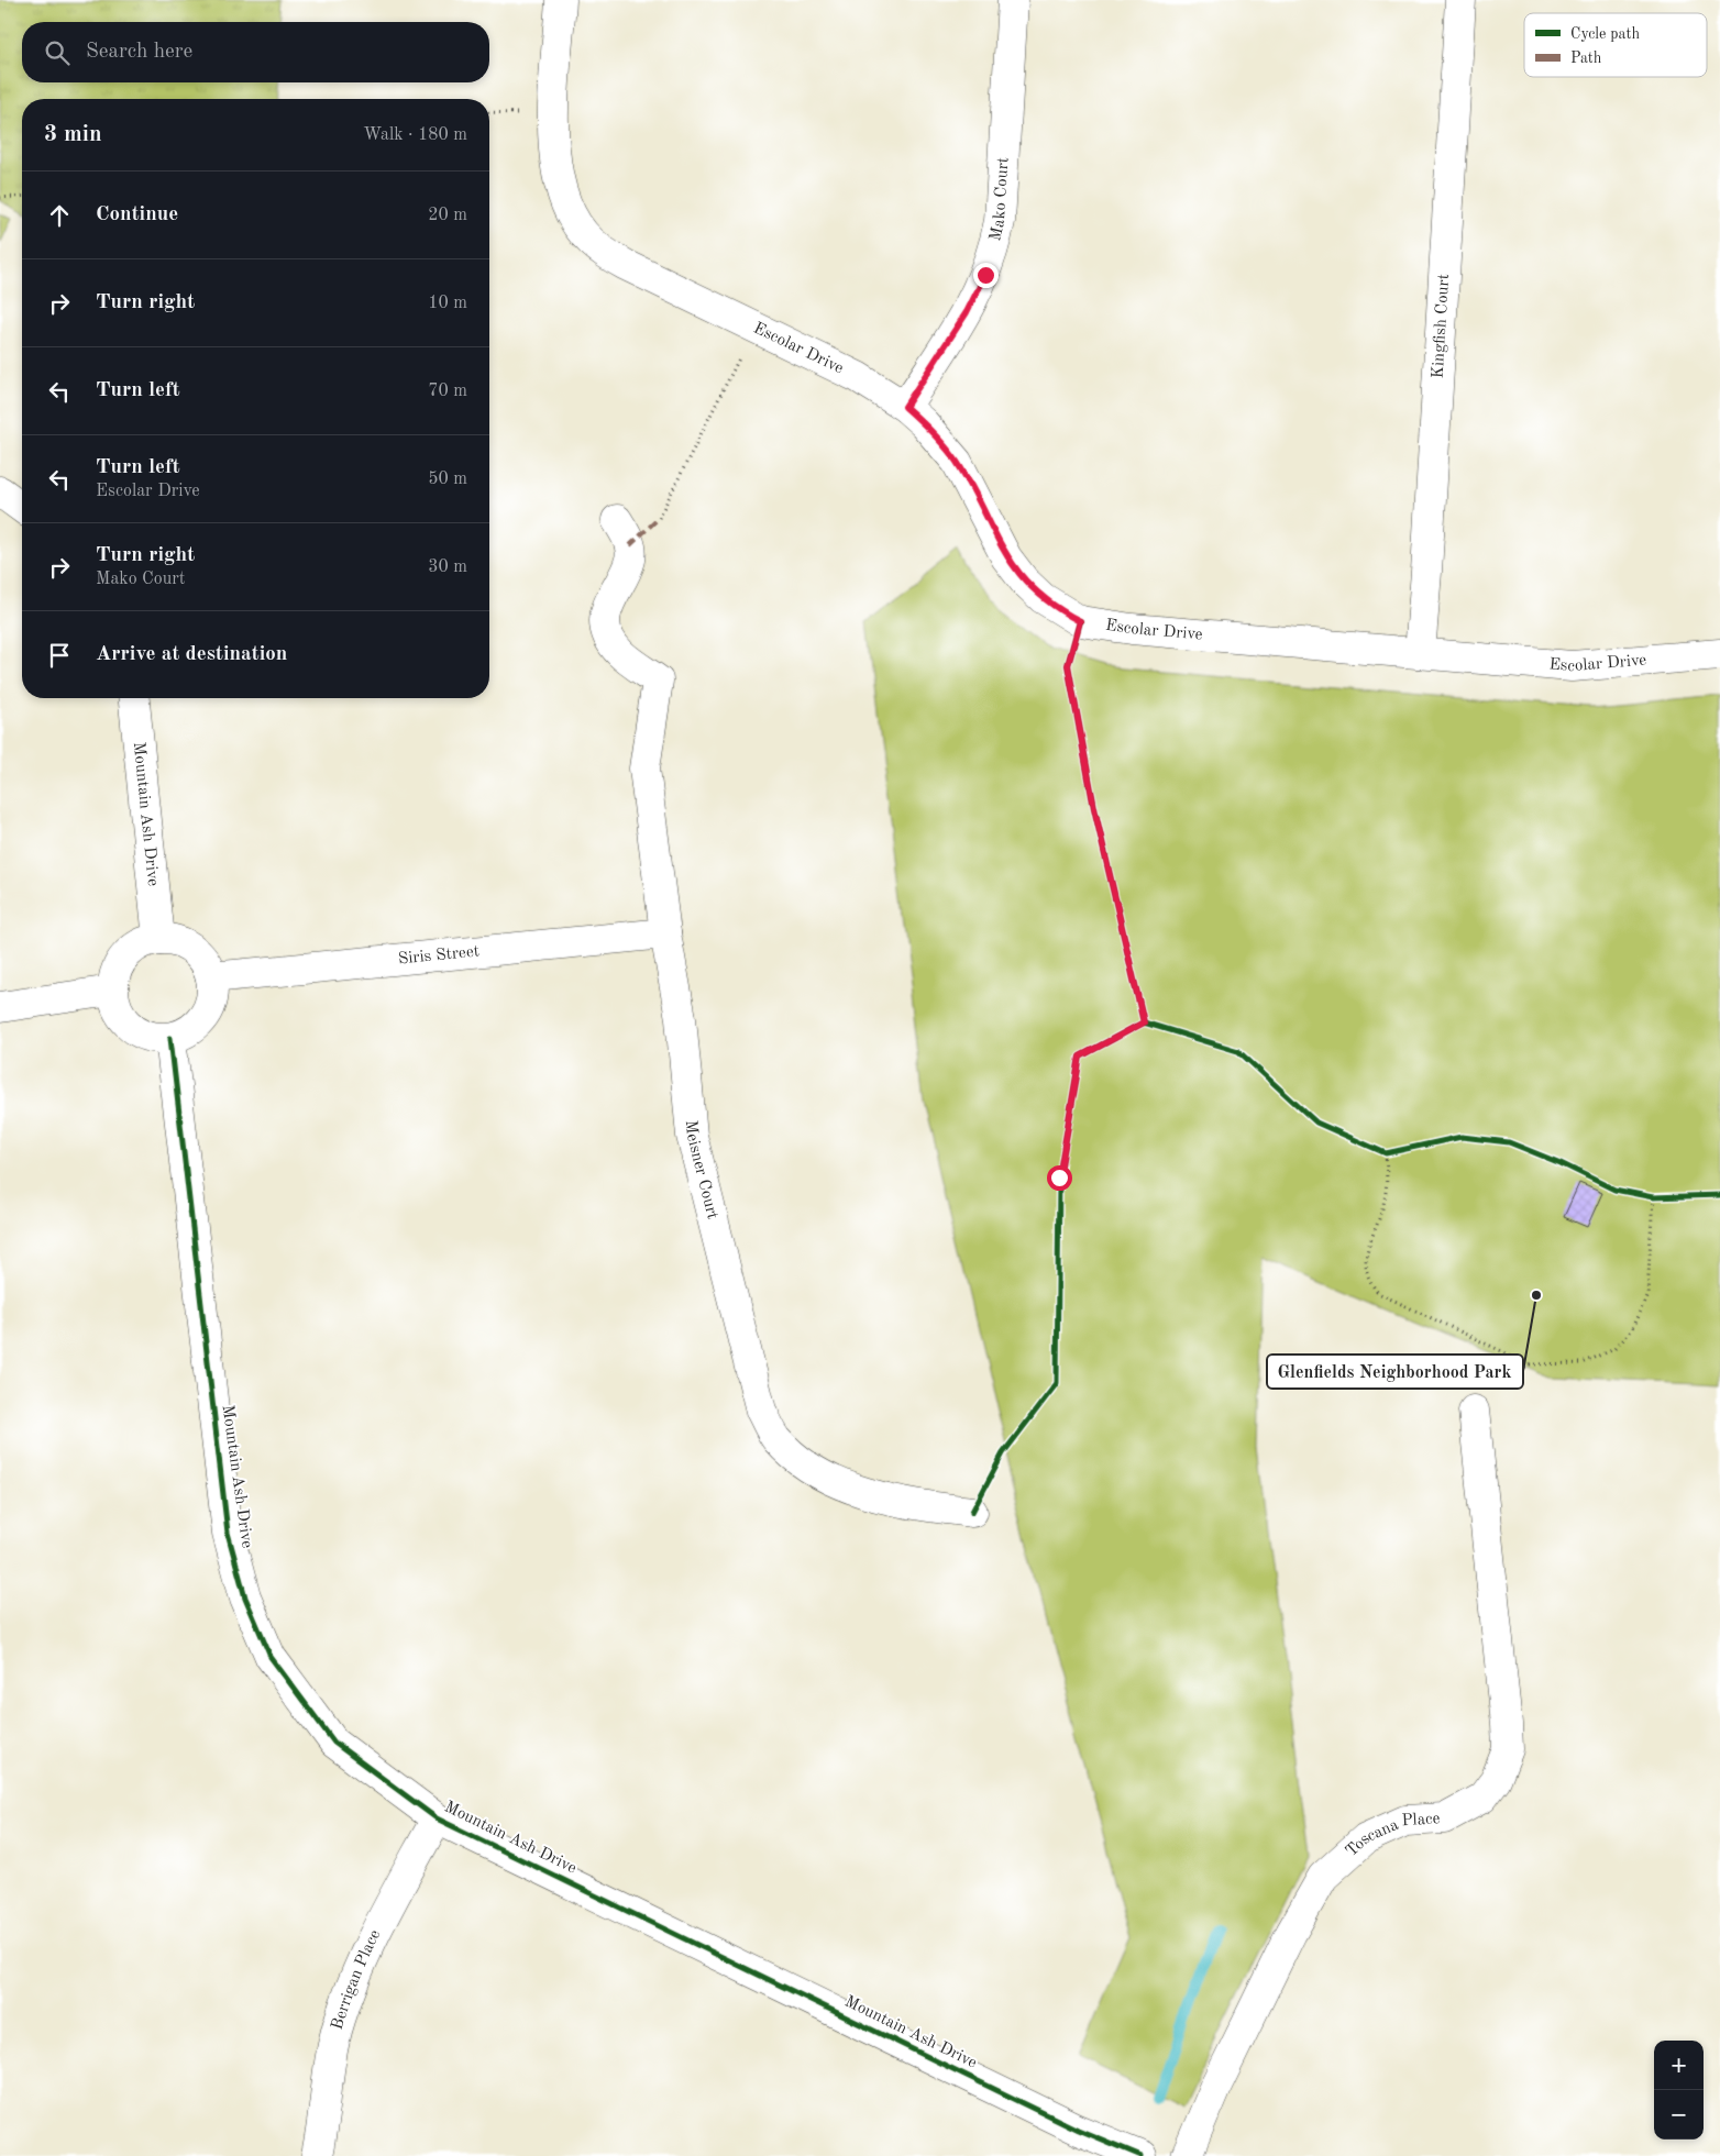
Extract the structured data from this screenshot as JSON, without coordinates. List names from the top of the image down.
{
  "streets": {
    "street": [
      "Mako Court",
      "Kingfish Court",
      "Escolar Drive",
      "Mountain Ash Drive",
      "Siris Street",
      "Meisner Court",
      "Toscana Place",
      "Berrigan Place"
    ]
  },
  "crossings": [
    ["Mako Court", "Escolar Drive"],
    ["Kingfish Court", "Escolar Drive"],
    ["Mountain Ash Drive", "Siris Street"],
    ["Mountain Ash Drive", "Berrigan Place"],
    ["Siris Street", "Meisner Court"]
  ],
  "places": ["Glenfields Neighborhood Park"],
  "legend": ["Cycle path", "Path"],
  "page": {
    "search": "Search here",
    "heading": ["3 min", "Walk · 180 m"],
    "list": [
      ["Continue", "20 m"],
      ["Turn right", "10 m"],
      ["Turn left", "70 m"],
      ["Turn left", "Escolar Drive", "50 m"],
      ["Turn right", "Mako Court", "30 m"],
      "Arrive at destination"
    ],
    "map_buttons": ["+", "−"]
  }
}
